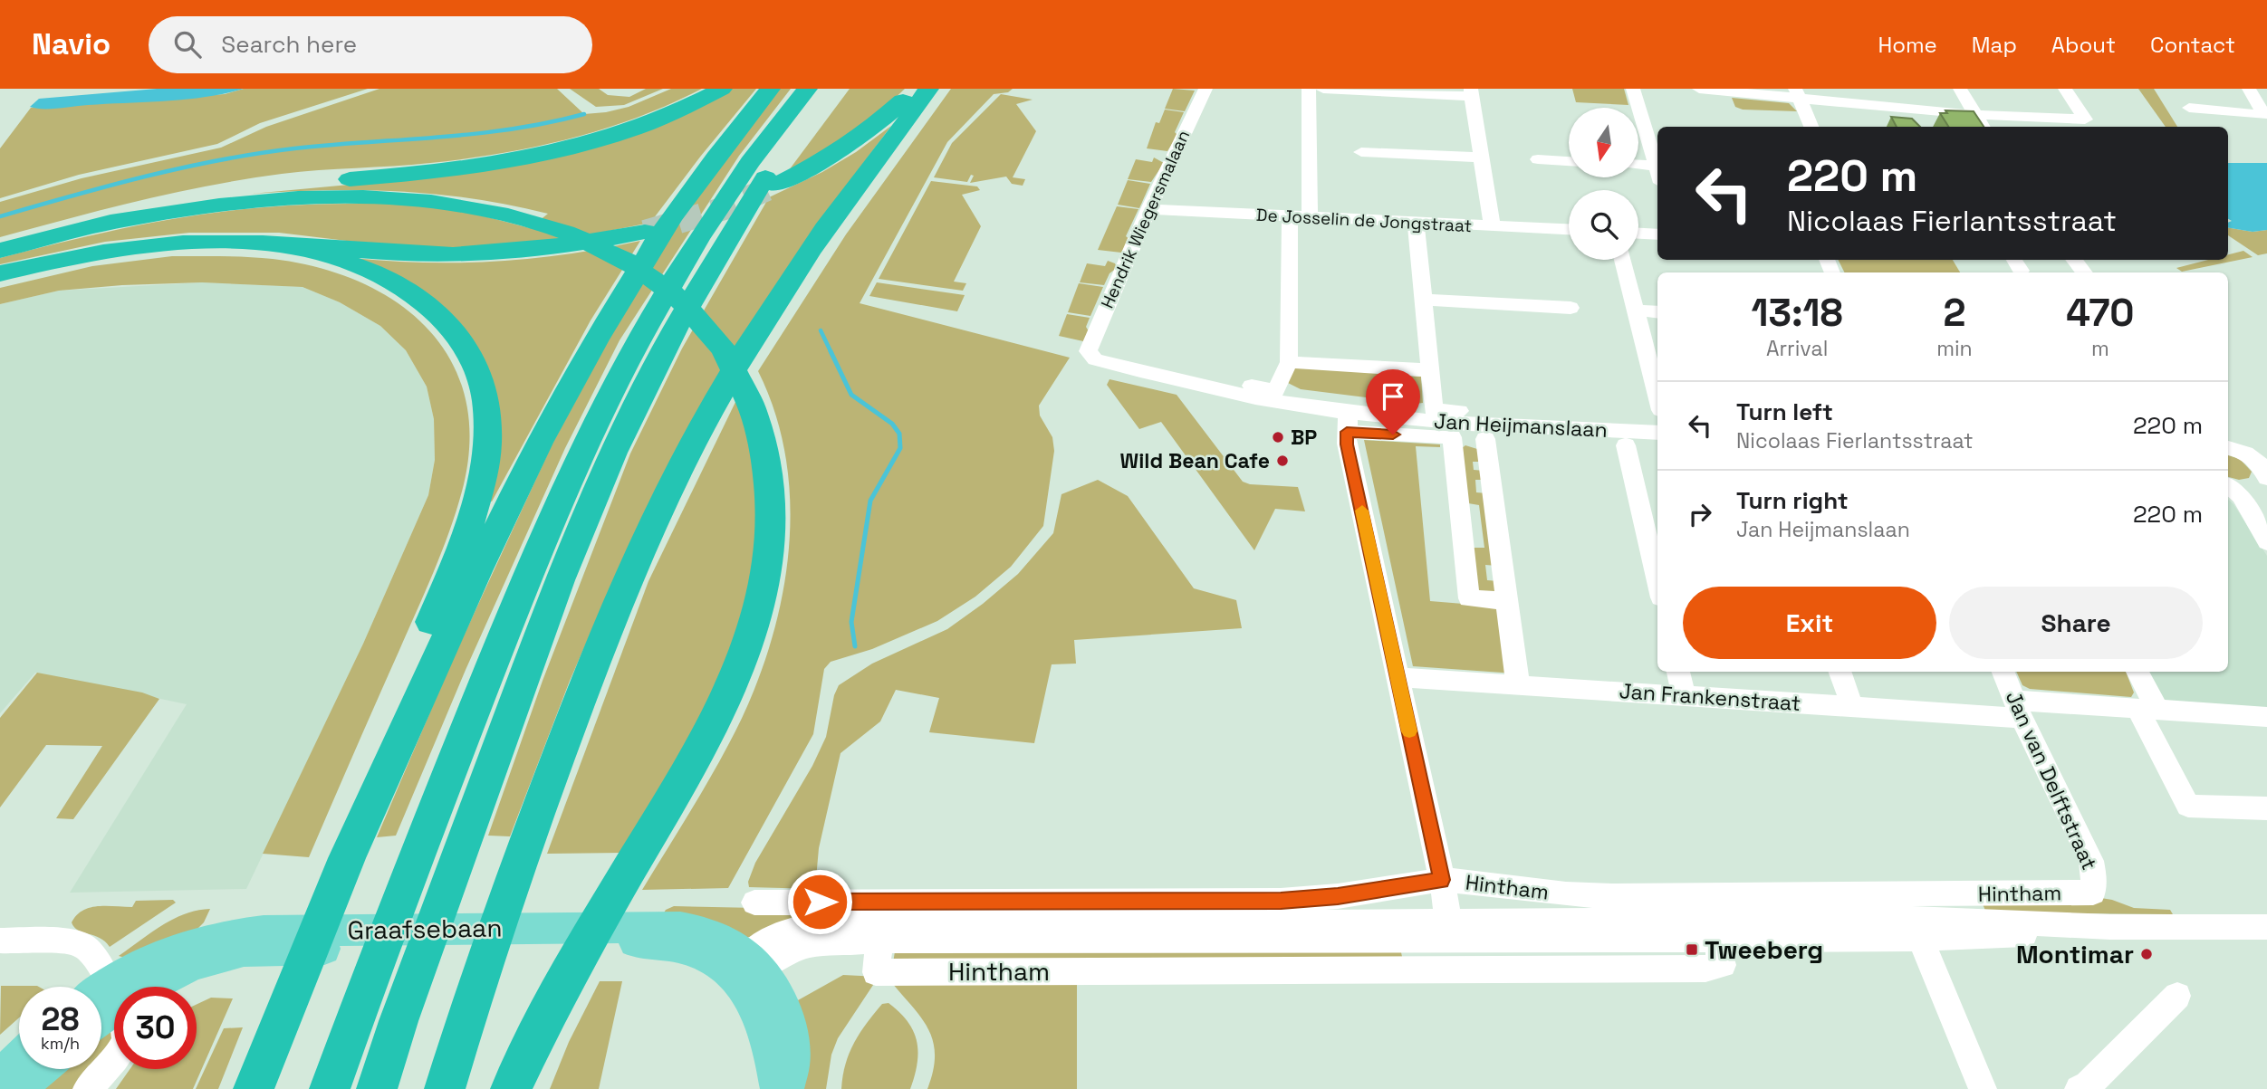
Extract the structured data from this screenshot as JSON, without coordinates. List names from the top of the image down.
{
  "streets": {
    "main road": ["Graafsebaan"],
    "street": [
      "Hendrik Wiegersmalaan",
      "De Josselin de Jongstraat",
      "Jan Heijmanslaan",
      "Jan Frankenstraat",
      "Jan van Delftstraat",
      "Hintham"
    ]
  },
  "crossings": [
    ["Hendrik Wiegersmalaan", "De Josselin de Jongstraat"],
    ["Hendrik Wiegersmalaan", "Jan Heijmanslaan"],
    ["Jan Frankenstraat", "Jan van Delftstraat"],
    ["Jan van Delftstraat", "Hintham"],
    ["Hintham", "Graafsebaan"]
  ],
  "places": {
    "other": ["BP", "Wild Bean Cafe", "Montimar"],
    "transit": ["Tweeberg"]
  },
  "north": "bottom",
  "page": {
    "header": "Navio",
    "search": "Search here",
    "nav": [
      "Home",
      "Map",
      "About",
      "Contact"
    ],
    "turn": ["220 m", "Nicolaas Fierlantsstraat"],
    "eta": [
      "13:18",
      "Arrival",
      "2",
      "min",
      "470",
      "m"
    ],
    "list": [
      {
        "name": "Turn left",
        "note": "Nicolaas Fierlantsstraat",
        "value": "220 m"
      },
      {
        "name": "Turn right",
        "note": "Jan Heijmanslaan",
        "value": "220 m"
      }
    ],
    "buttons": ["Exit", "Share"],
    "speed": "28 km/h",
    "limit": "30"
  }
}
